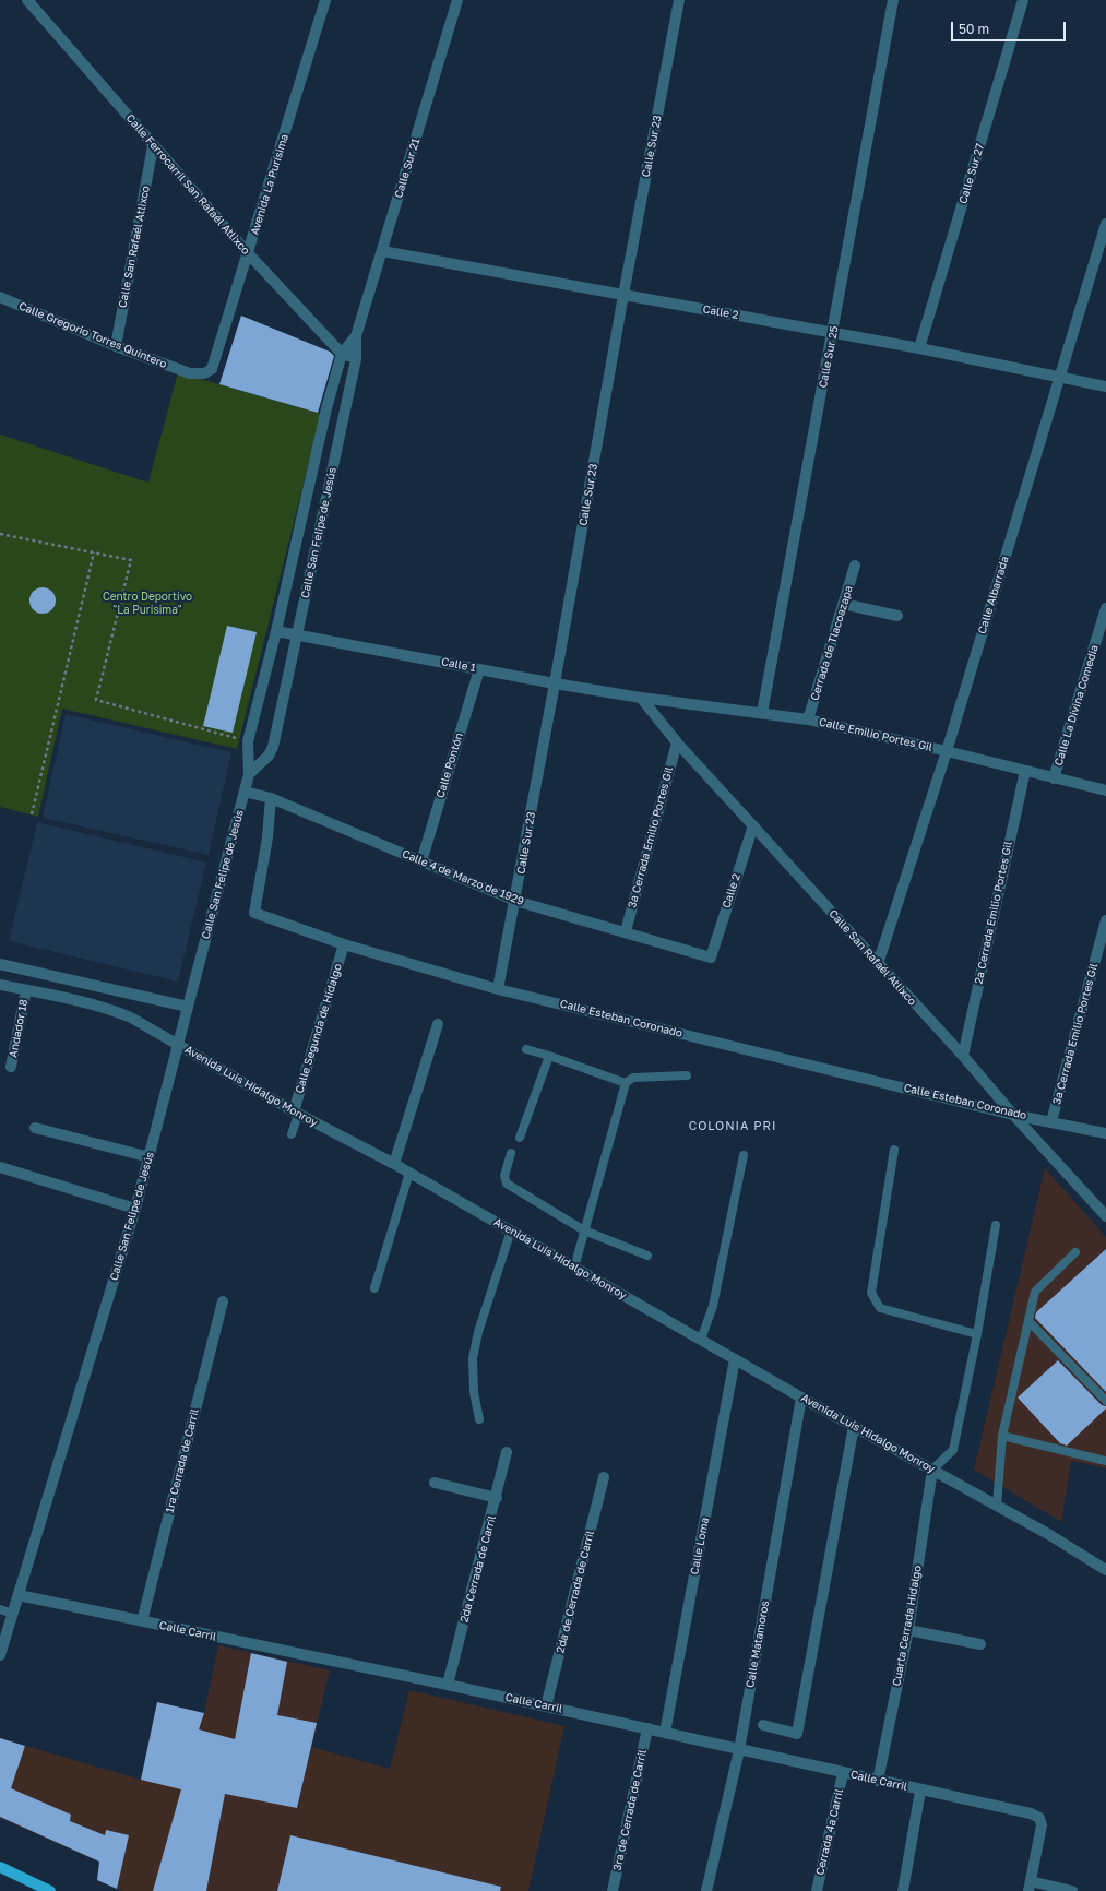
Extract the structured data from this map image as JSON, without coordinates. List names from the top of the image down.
{
  "streets": {
    "street": [
      "Calle Sur 23",
      "Calle Sur 21",
      "Calle Sur 27",
      "Calle Ferrocarril San Rafaél Atlixco",
      "Avenida La Purísima",
      "Calle San Rafaél Atlixco",
      "Calle 2",
      "Calle Gregorio Torres Quintero",
      "Calle Sur 25",
      "Calle San Felipe de Jesús",
      "Calle Albarrada",
      "Cerrada de Tlacoazapa",
      "Calle 1",
      "Calle La Divina Comedia",
      "Calle Emilio Portes Gil",
      "Calle Pontón",
      "3ª Cerrada Emilio Portes Gil",
      "Calle 4 de Marzo de 1929",
      "2ª Cerrada Emilio Portes Gil",
      "Calle Esteban Coronado",
      "Andador 18",
      "Calle Segunda de Hidalgo",
      "Avenida Luis Hidalgo Monroy",
      "1ra Cerrada de Carril",
      "Calle Loma",
      "2da Cerrada de Carril",
      "2da de Cerrada de Carril",
      "Cuarta Cerrada Hidalgo",
      "Calle Carril",
      "Calle Matamoros",
      "3ra de Cerrada de Carril",
      "Cerrada 4ª Carril"
    ]
  },
  "crossings": [
    ["Calle Sur 23", "Calle 2"],
    ["Calle Sur 23", "Calle 1"],
    ["Calle Sur 23", "Calle 4 de Marzo de 1929"],
    ["Calle Sur 23", "Calle Esteban Coronado"],
    ["Calle Sur 21", "Calle Ferrocarril San Rafaél Atlixco"],
    ["Calle Sur 21", "Calle 2"],
    ["Calle Sur 21", "Calle San Felipe de Jesús"],
    ["Calle Sur 27", "Calle 2"],
    ["Calle Ferrocarril San Rafaél Atlixco", "Avenida La Purísima"],
    ["Calle Ferrocarril San Rafaél Atlixco", "Calle San Rafaél Atlixco"],
    ["Calle Ferrocarril San Rafaél Atlixco", "Calle San Felipe de Jesús"],
    ["Avenida La Purísima", "Calle Gregorio Torres Quintero"],
    ["Calle San Rafaél Atlixco", "Calle 2"],
    ["Calle San Rafaél Atlixco", "Calle Gregorio Torres Quintero"],
    ["Calle San Rafaél Atlixco", "Calle Albarrada"],
    ["Calle San Rafaél Atlixco", "Calle 1"],
    ["Calle San Rafaél Atlixco", "Calle Emilio Portes Gil"],
    ["Calle San Rafaél Atlixco", "3ª Cerrada Emilio Portes Gil"],
    ["Calle San Rafaél Atlixco", "2ª Cerrada Emilio Portes Gil"],
    ["Calle San Rafaél Atlixco", "Calle Esteban Coronado"],
    ["Calle 2", "Calle Sur 25"],
    ["Calle 2", "Calle Albarrada"],
    ["Calle 2", "Calle 4 de Marzo de 1929"],
    ["Calle Sur 25", "Calle Emilio Portes Gil"],
    ["Calle San Felipe de Jesús", "Calle 1"],
    ["Calle San Felipe de Jesús", "Calle 4 de Marzo de 1929"],
    ["Calle San Felipe de Jesús", "Avenida Luis Hidalgo Monroy"],
    ["Calle San Felipe de Jesús", "Calle Carril"],
    ["Calle Albarrada", "Calle Emilio Portes Gil"],
    ["Cerrada de Tlacoazapa", "Calle Emilio Portes Gil"],
    ["Calle 1", "Calle Emilio Portes Gil"],
    ["Calle 1", "Calle Pontón"],
    ["Calle La Divina Comedia", "Calle Emilio Portes Gil"],
    ["Calle Emilio Portes Gil", "2ª Cerrada Emilio Portes Gil"],
    ["Calle Pontón", "Calle 4 de Marzo de 1929"],
    ["3ª Cerrada Emilio Portes Gil", "Calle 4 de Marzo de 1929"],
    ["3ª Cerrada Emilio Portes Gil", "Calle Esteban Coronado"],
    ["Calle 4 de Marzo de 1929", "Calle Esteban Coronado"],
    ["Calle Esteban Coronado", "Calle Segunda de Hidalgo"],
    ["Andador 18", "Avenida Luis Hidalgo Monroy"],
    ["Calle Segunda de Hidalgo", "Avenida Luis Hidalgo Monroy"],
    ["Avenida Luis Hidalgo Monroy", "Calle Loma"],
    ["Avenida Luis Hidalgo Monroy", "Cuarta Cerrada Hidalgo"],
    ["Avenida Luis Hidalgo Monroy", "Calle Matamoros"],
    ["1ra Cerrada de Carril", "Calle Carril"],
    ["Calle Loma", "Calle Carril"],
    ["2da Cerrada de Carril", "Calle Carril"],
    ["2da de Cerrada de Carril", "Calle Carril"],
    ["Cuarta Cerrada Hidalgo", "Calle Carril"],
    ["Calle Carril", "Calle Matamoros"],
    ["Calle Carril", "3ra de Cerrada de Carril"],
    ["Calle Carril", "Cerrada 4ª Carril"]
  ],
  "districts": ["COLONIA PRI"],
  "parks": ["Centro Deportivo \"La Purisima\""],
  "scale_bar": "50 m"
}
